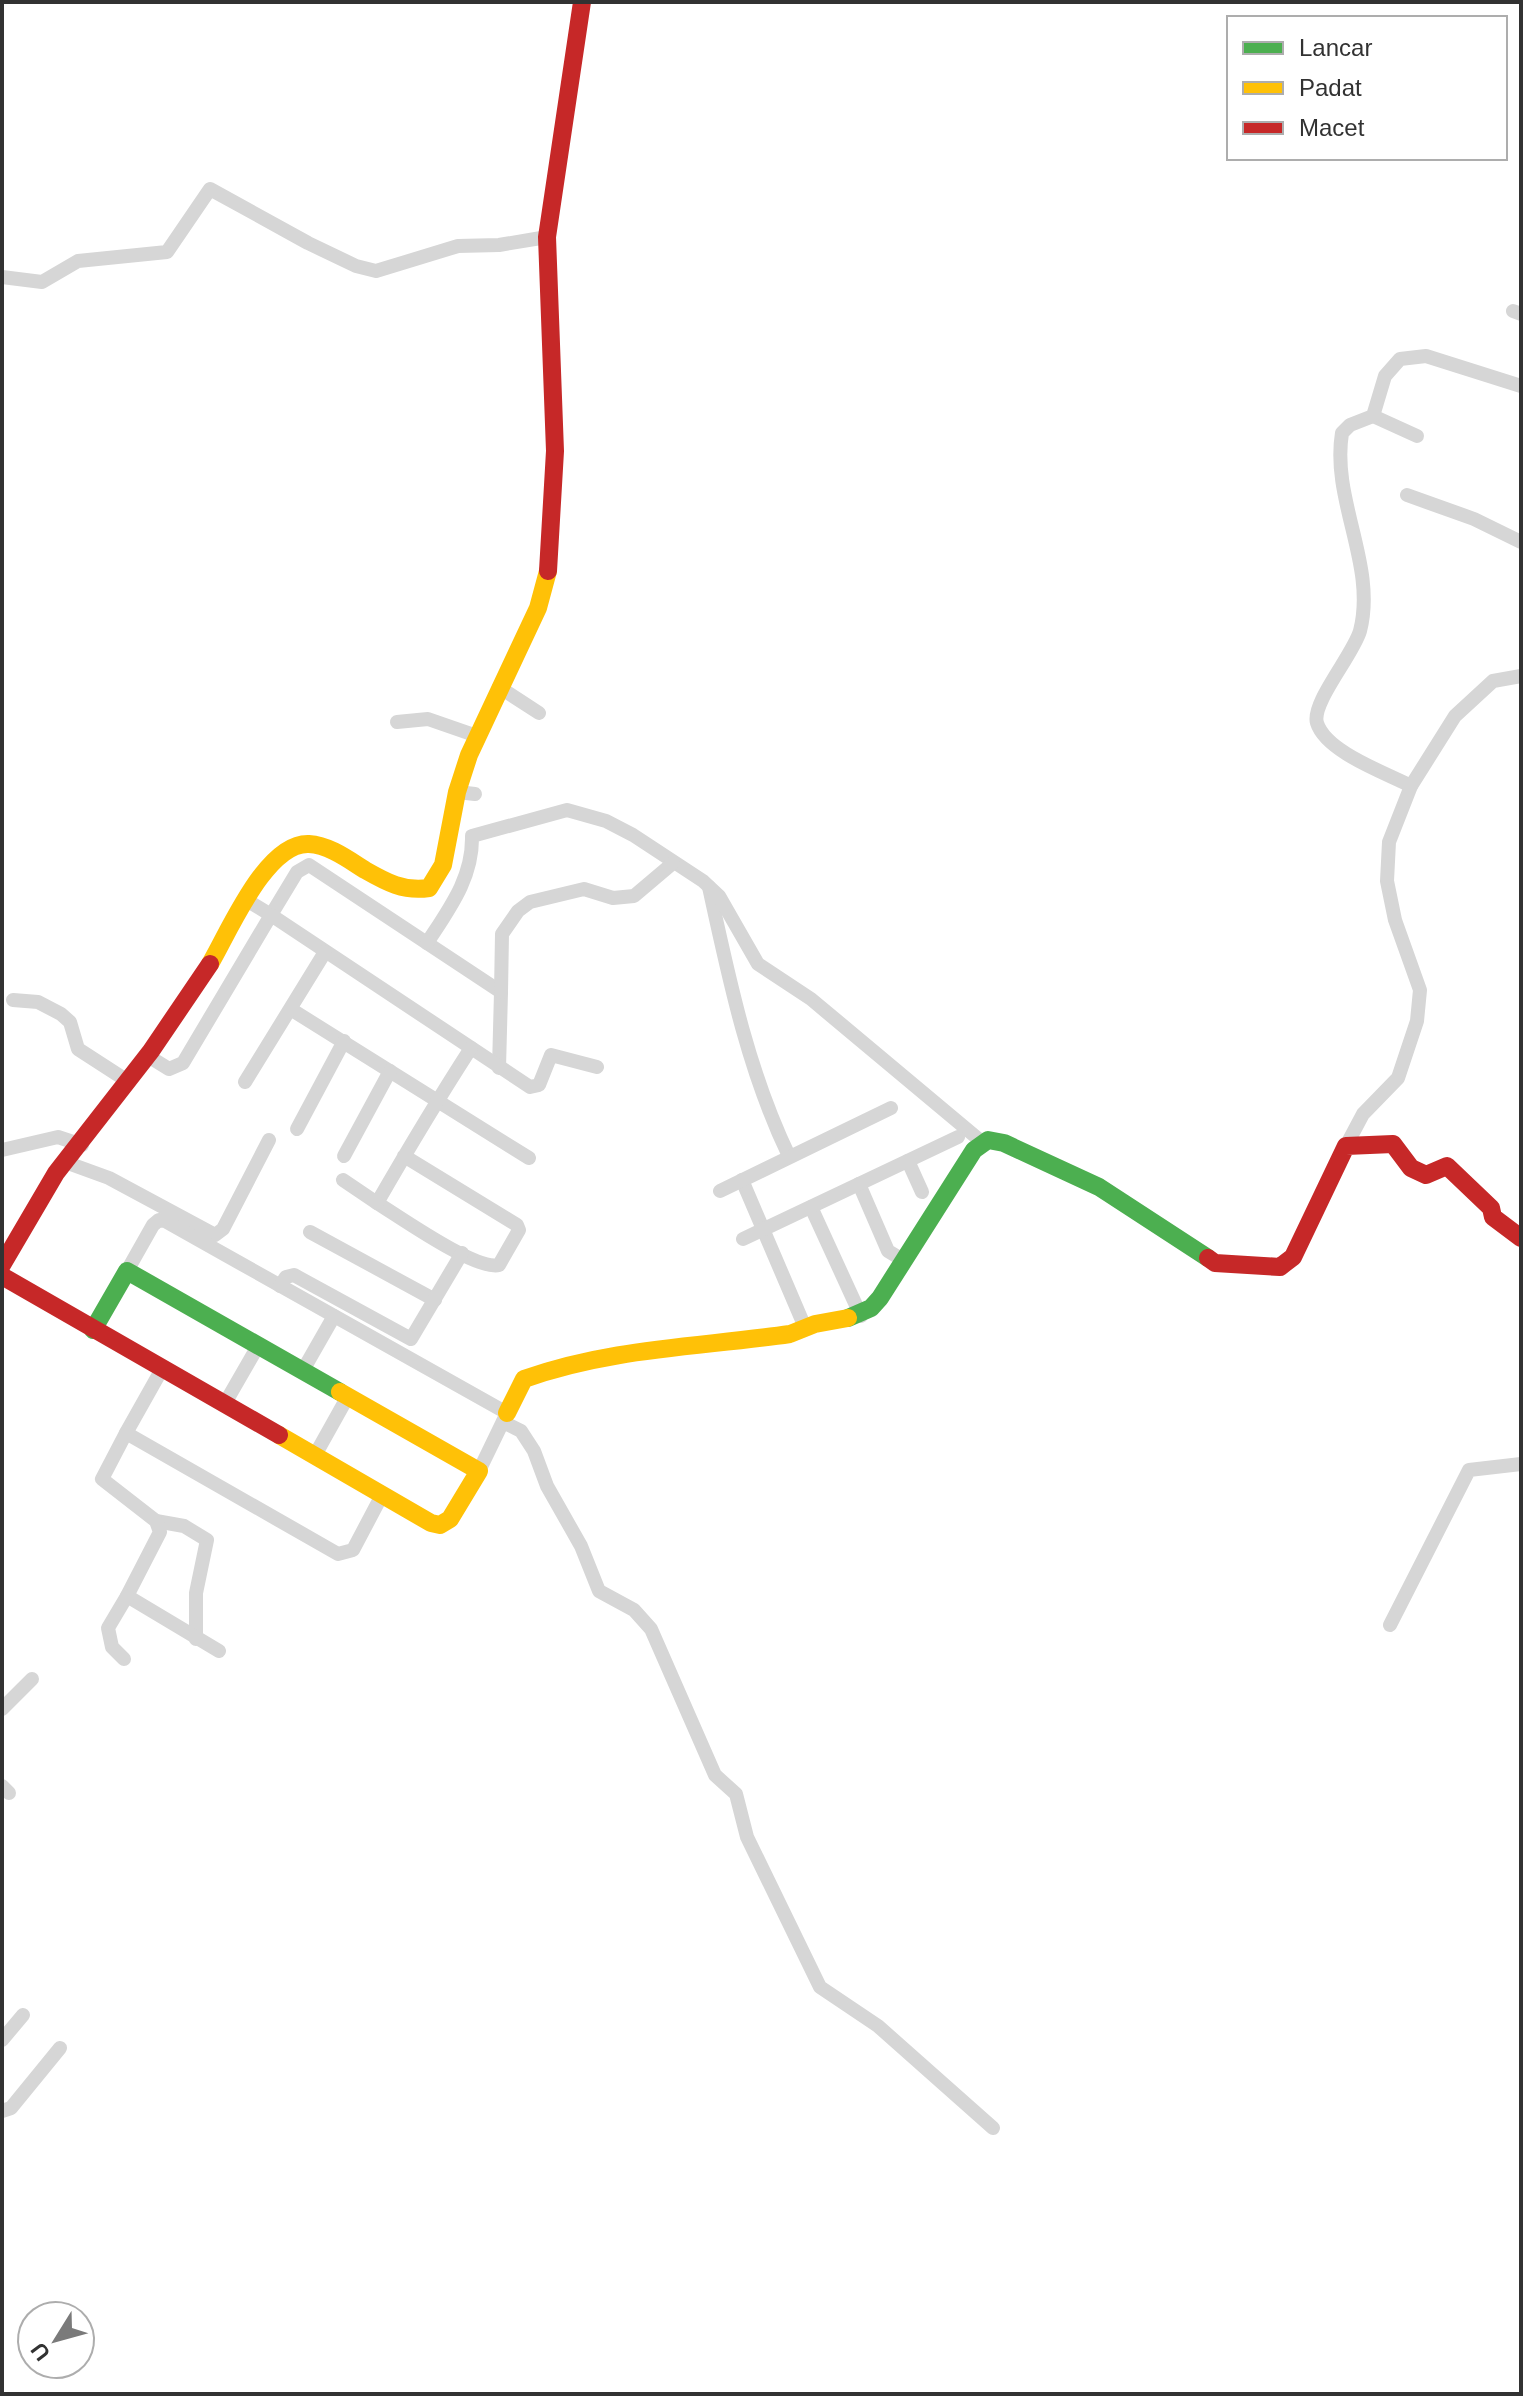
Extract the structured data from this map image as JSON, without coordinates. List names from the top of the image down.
{
  "legend": ["Lancar", "Padat", "Macet"],
  "north": "bottom left"
}
